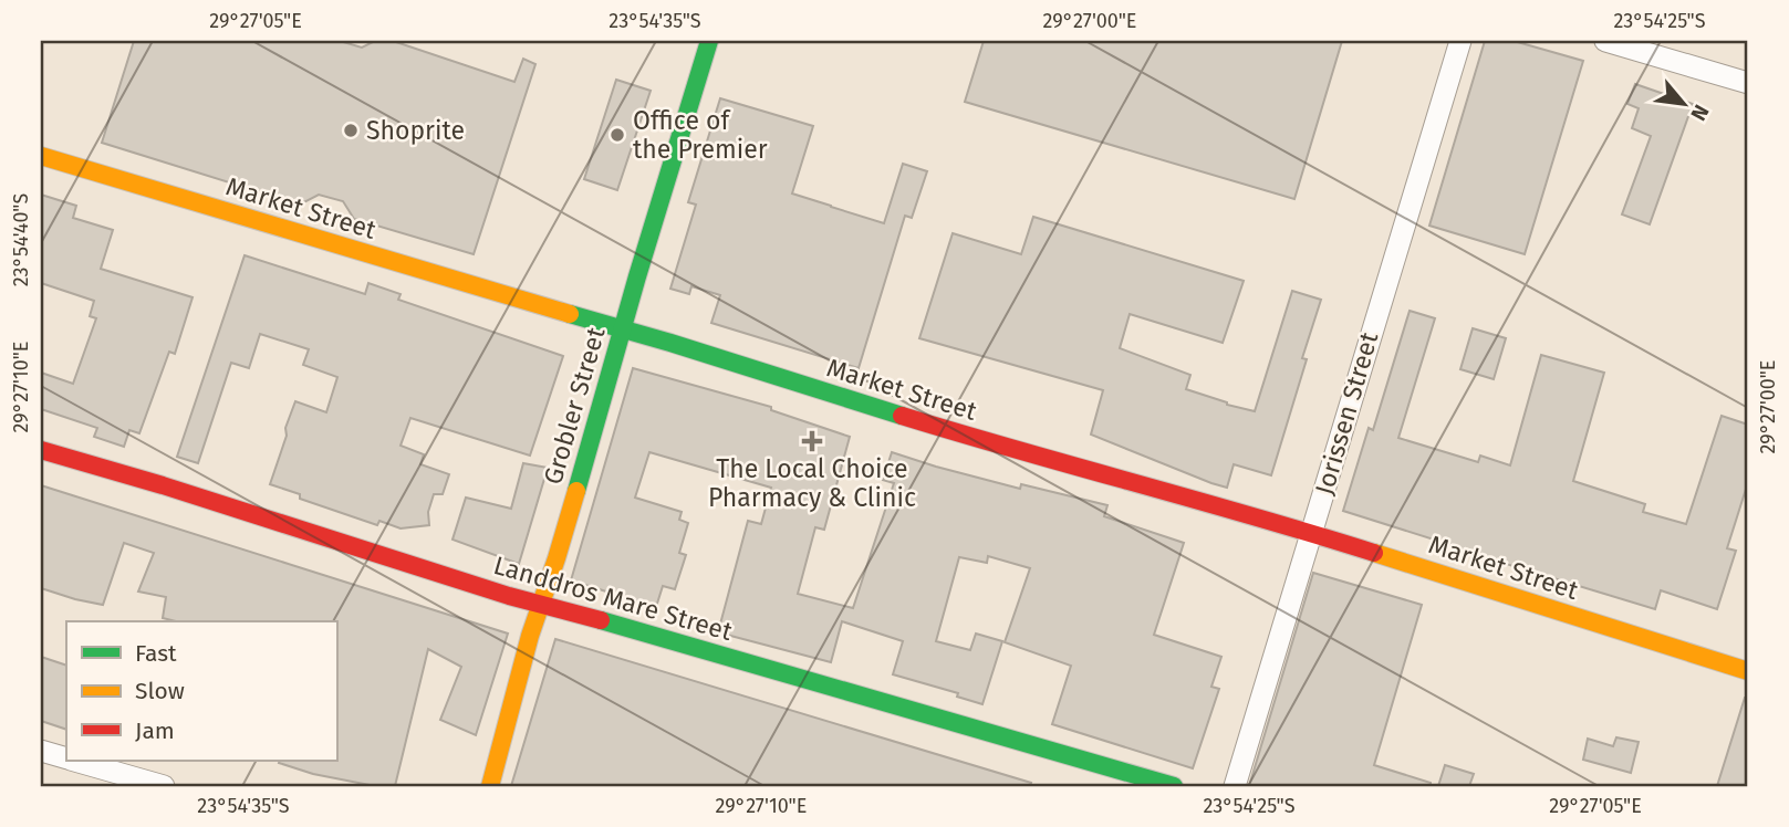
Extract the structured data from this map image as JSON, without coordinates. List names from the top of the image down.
{
  "streets": {
    "main road": ["Market Street", "Grobler Street", "Landdros Mare Street"],
    "street": ["Jorissen Street"]
  },
  "crossings": [
    ["Market Street", "Grobler Street"],
    ["Market Street", "Jorissen Street"],
    ["Grobler Street", "Landdros Mare Street"]
  ],
  "places": {
    "other": ["Shoprite", "Office of the Premier"],
    "health": ["The Local Choice Pharmacy & Clinic"]
  },
  "legend": ["Fast", "Slow", "Jam"],
  "north": "bottom right",
  "coordinates": [
    "29°27'05\"E",
    "23°54'35\"S",
    "29°27'00\"E",
    "23°54'25\"S",
    "23°54'40\"S",
    "29°27'10\"E"
  ]
}
